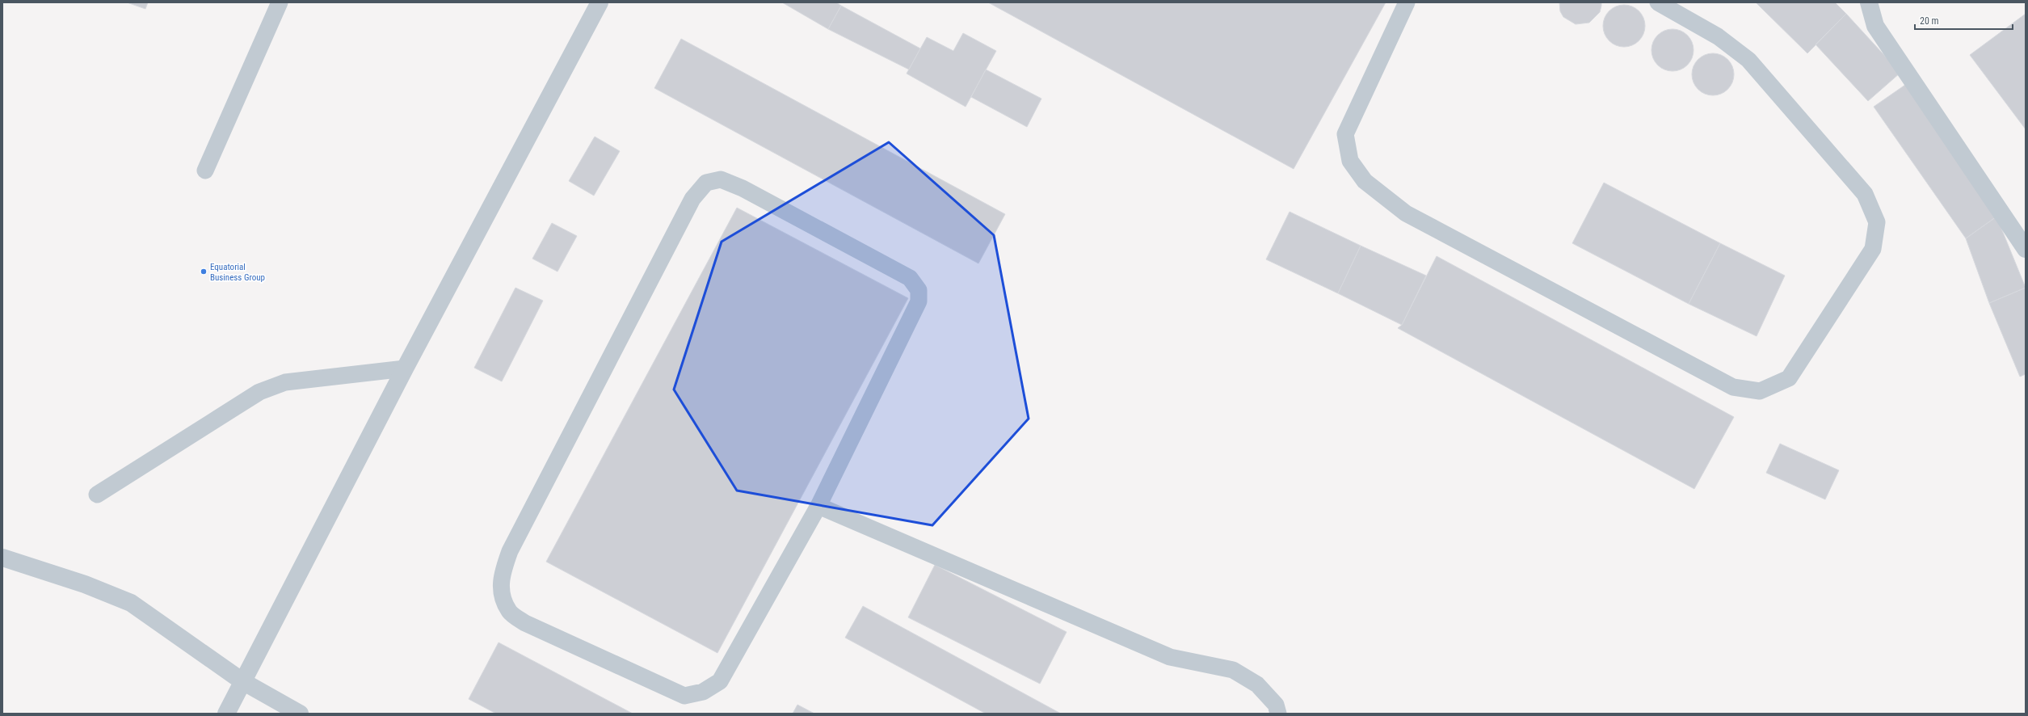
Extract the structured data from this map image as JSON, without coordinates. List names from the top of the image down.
{
  "places": ["Equatorial Business Group"],
  "scale_bar": "20 m"
}
